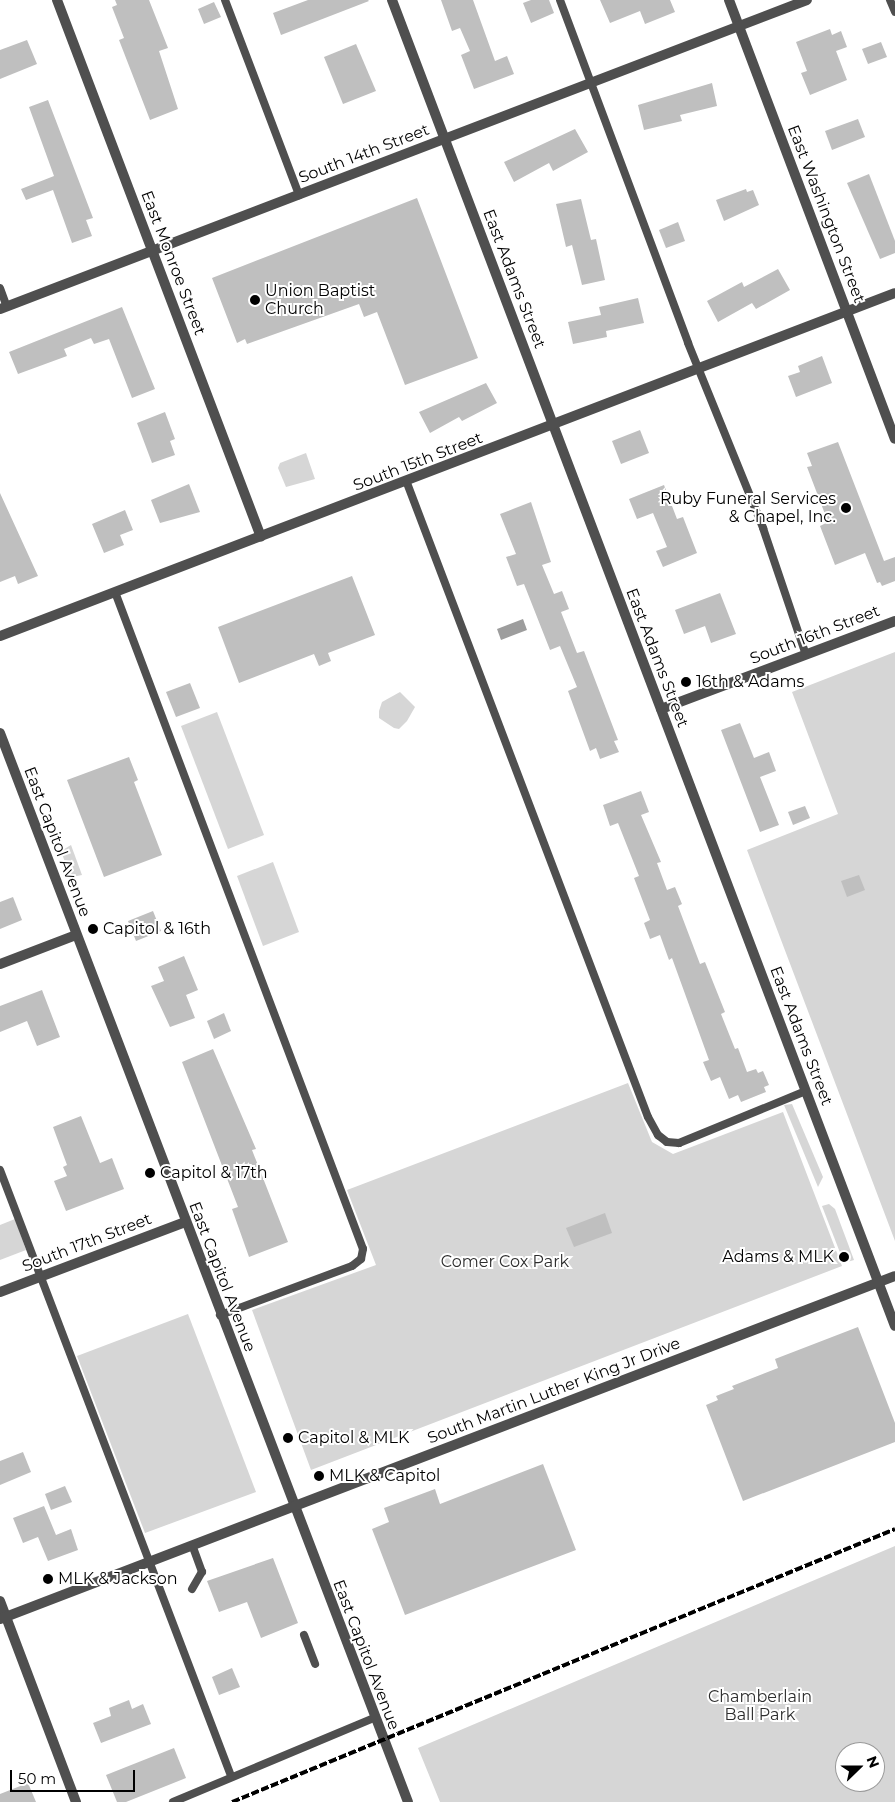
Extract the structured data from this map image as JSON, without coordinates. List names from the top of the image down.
{
  "streets": {
    "street": [
      "South 14th Street",
      "East Washington Street",
      "East Monroe Street",
      "East Adams Street",
      "South 15th Street",
      "South 16th Street",
      "East Capitol Avenue",
      "South 17th Street",
      "South Martin Luther King Jr Drive"
    ]
  },
  "crossings": [
    ["South 14th Street", "East Washington Street"],
    ["South 14th Street", "East Monroe Street"],
    ["South 14th Street", "East Adams Street"],
    ["East Washington Street", "South 15th Street"],
    ["East Monroe Street", "South 15th Street"],
    ["East Adams Street", "South 15th Street"],
    ["East Adams Street", "South 16th Street"],
    ["East Adams Street", "South Martin Luther King Jr Drive"],
    ["East Capitol Avenue", "South 17th Street"],
    ["East Capitol Avenue", "South Martin Luther King Jr Drive"]
  ],
  "parks": ["Comer Cox Park", "Chamberlain Ball Park"],
  "places": [
    "Union Baptist Church",
    "Ruby Funeral Services & Chapel, Inc.",
    "16th & Adams",
    "Capitol & 16th",
    "Capitol & 17th",
    "Adams & MLK",
    "Capitol & MLK",
    "MLK & Capitol",
    "MLK & Jackson"
  ],
  "scale_bar": "50 m",
  "north": "right"
}
